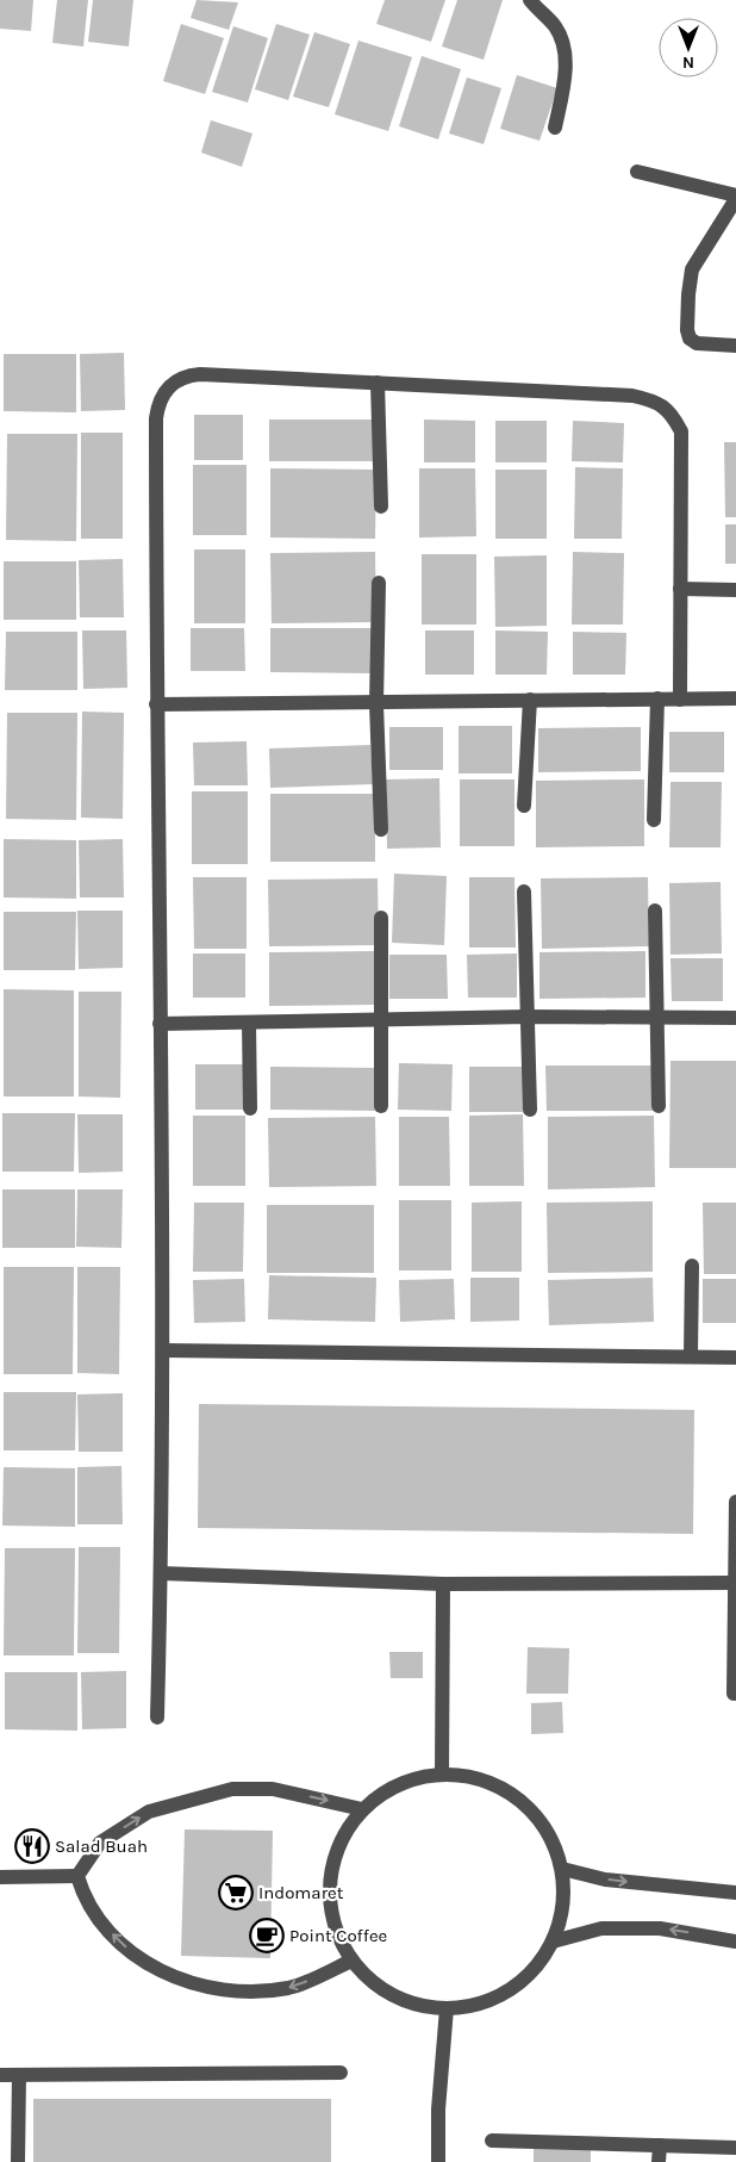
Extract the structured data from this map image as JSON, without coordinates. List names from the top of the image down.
{
  "places": {
    "restaurant": ["Salad Buah"],
    "supermarket": ["Indomaret"],
    "cafe": ["Point Coffee"]
  },
  "north": "bottom"
}
